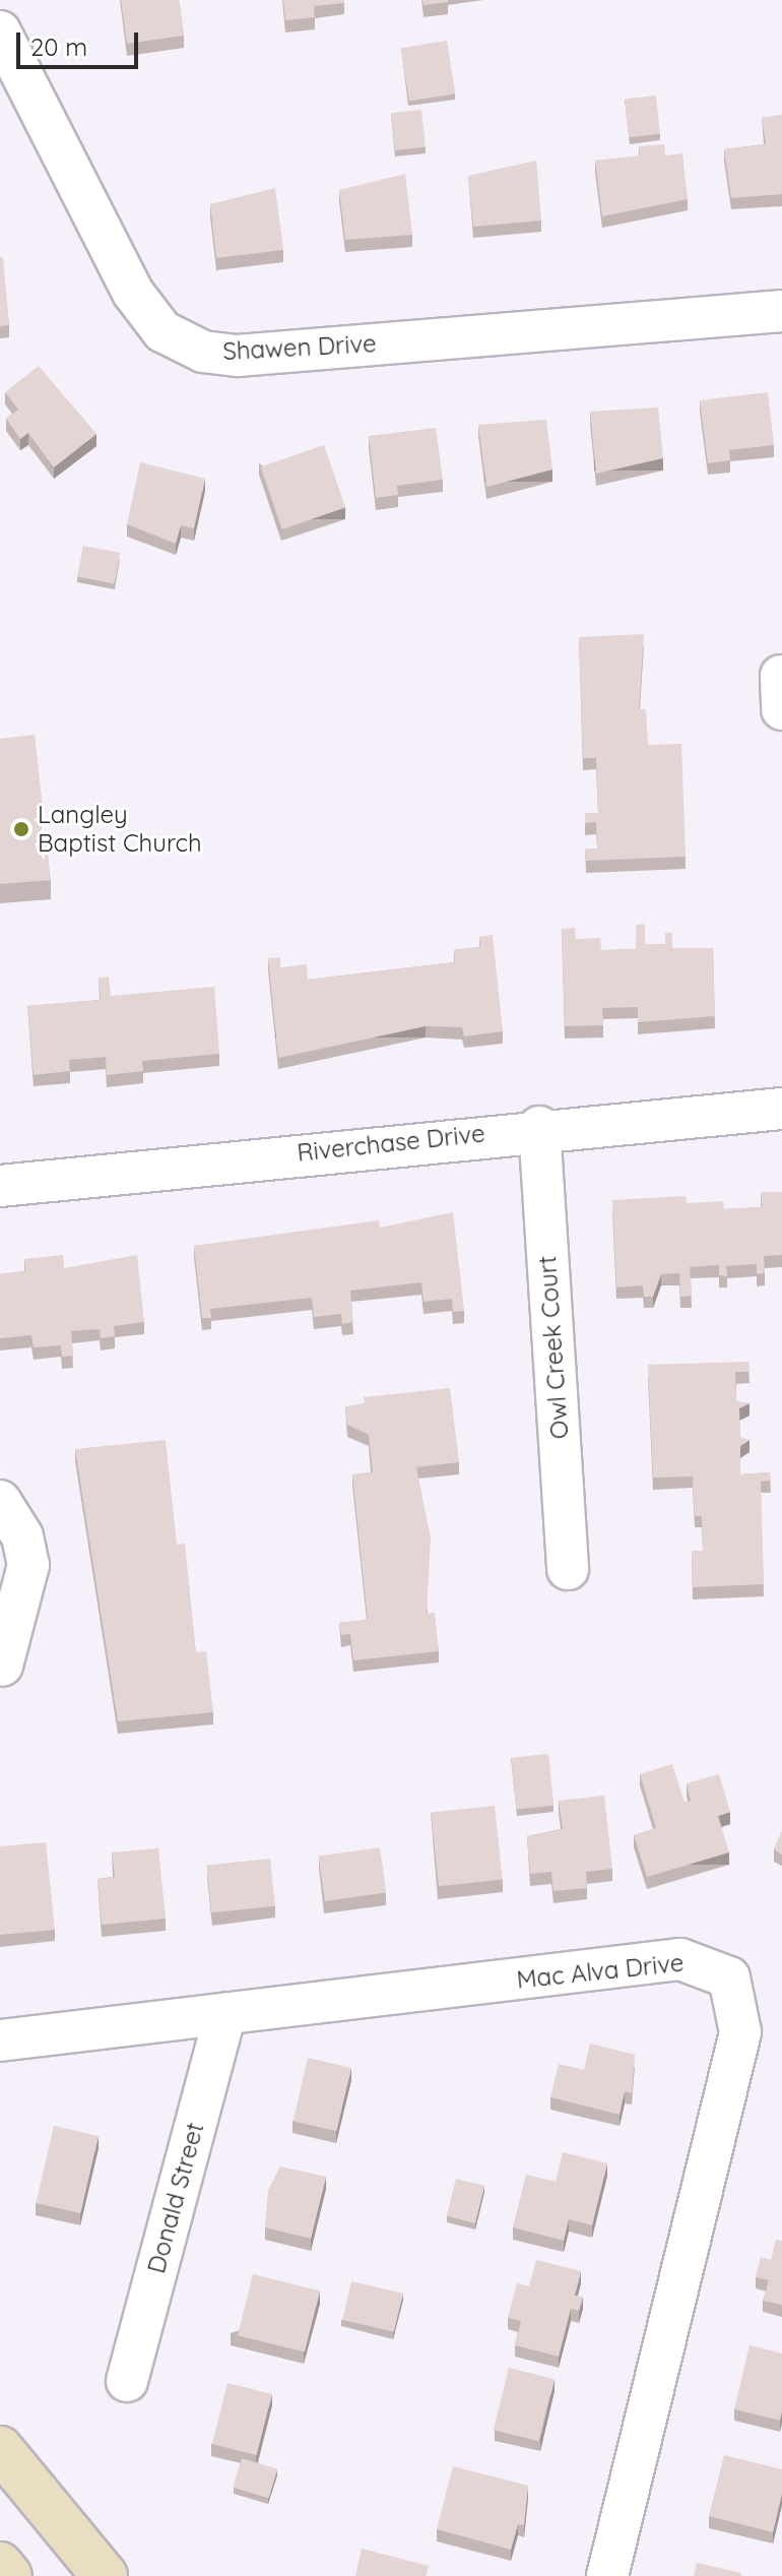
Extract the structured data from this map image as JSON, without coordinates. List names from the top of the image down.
{
  "streets": {
    "street": [
      "Shawen Drive",
      "Riverchase Drive",
      "Owl Creek Court",
      "Mac Alva Drive",
      "Donald Street"
    ]
  },
  "crossings": [
    ["Riverchase Drive", "Owl Creek Court"],
    ["Mac Alva Drive", "Donald Street"]
  ],
  "places": ["Langley Baptist Church"],
  "scale_bar": "20 m"
}
